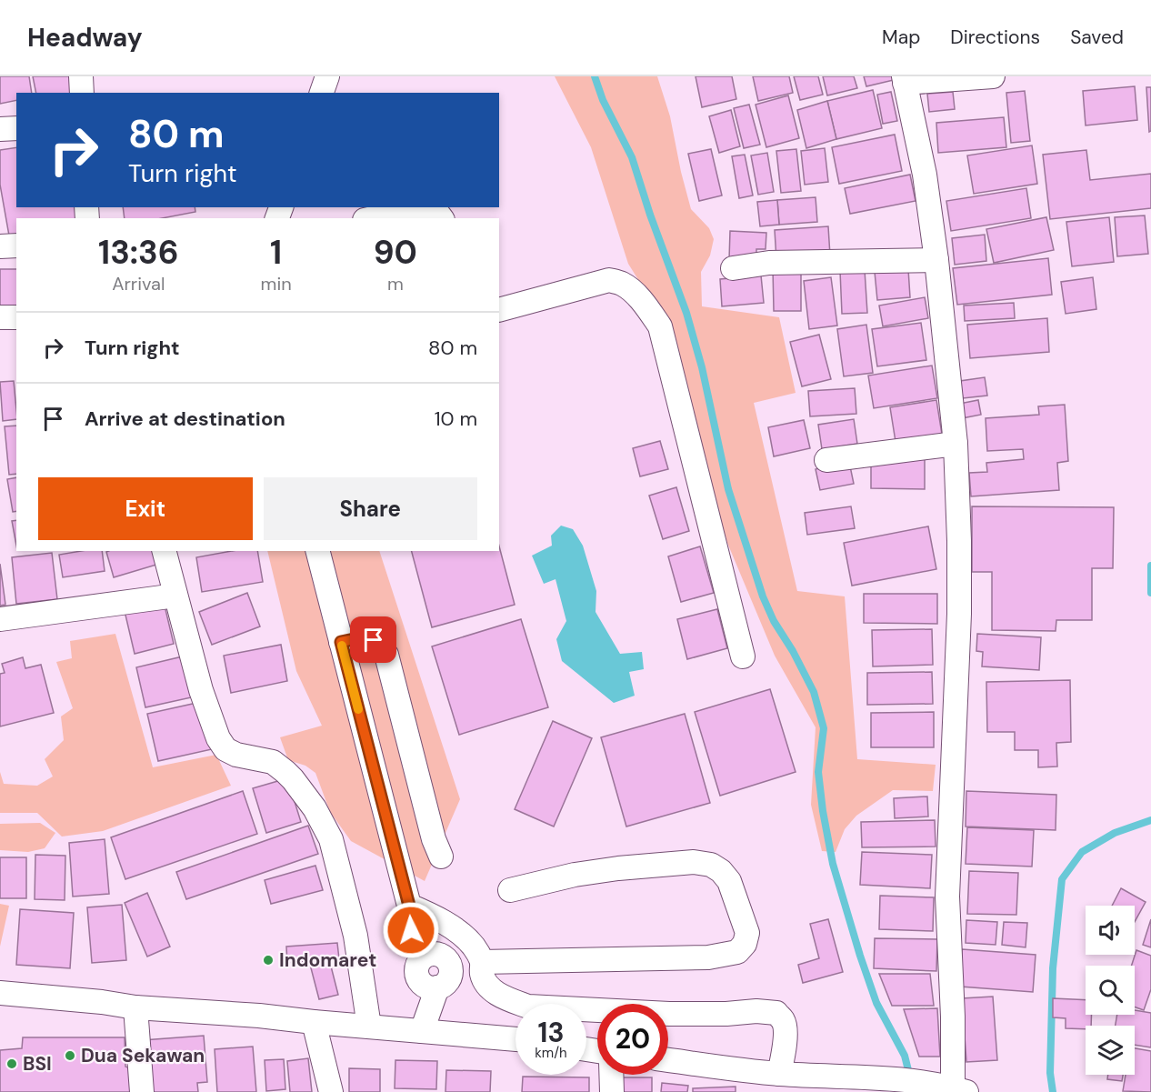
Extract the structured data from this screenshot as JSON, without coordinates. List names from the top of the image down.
{
  "places": ["Indomaret", "Dua Sekawan", "BSI"],
  "page": {
    "header": "Headway",
    "nav": ["Map", "Directions", "Saved"],
    "turn": ["80 m", "Turn right"],
    "eta": [
      "13:36",
      "Arrival",
      "1",
      "min",
      "90",
      "m"
    ],
    "list": [
      {
        "name": "Turn right",
        "value": "80 m"
      },
      {
        "name": "Arrive at destination",
        "value": "10 m"
      }
    ],
    "buttons": ["Exit", "Share"],
    "speed": "13 km/h",
    "limit": "20"
  }
}
